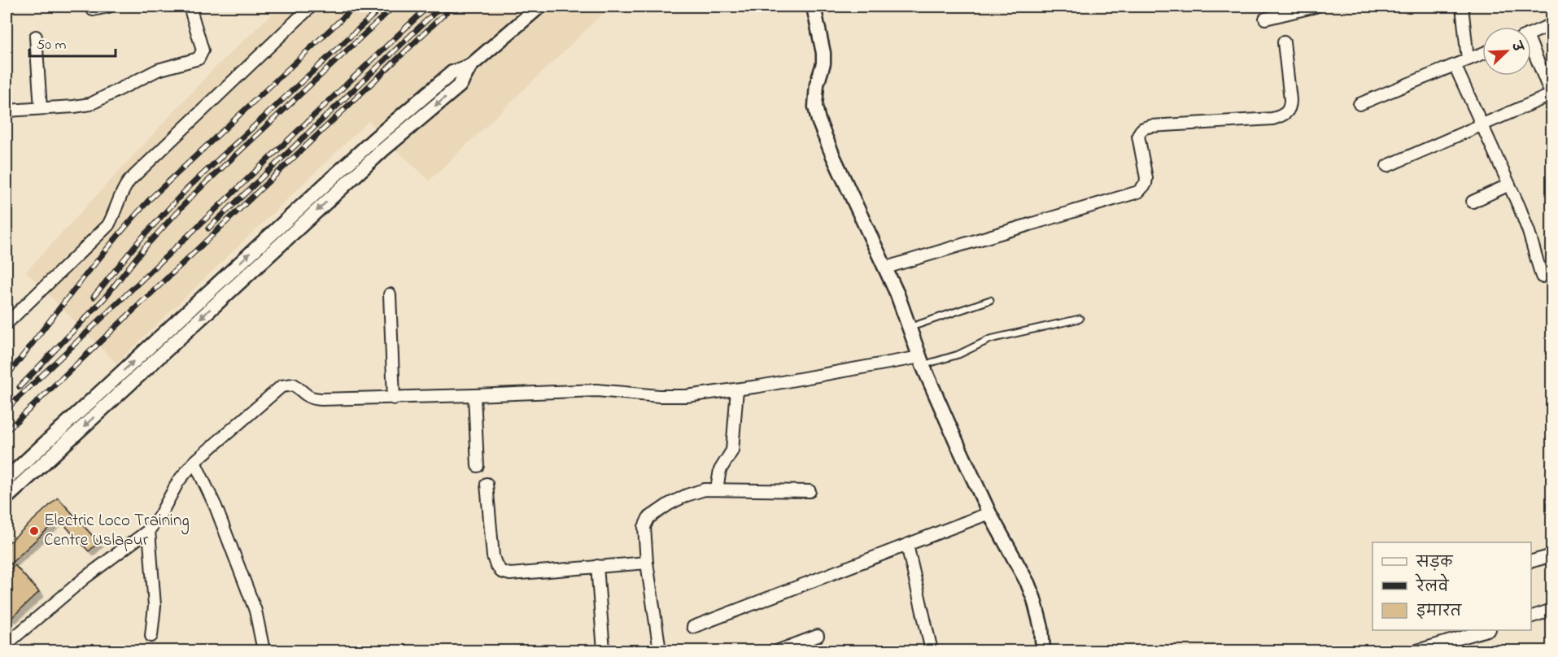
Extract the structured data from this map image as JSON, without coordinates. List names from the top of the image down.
{
  "places": ["Electric Loco Training Centre Uslapur"],
  "legend": ["सड़क", "रेलवे", "इमारत"],
  "scale_bar": "50 m",
  "north": "top right"
}
